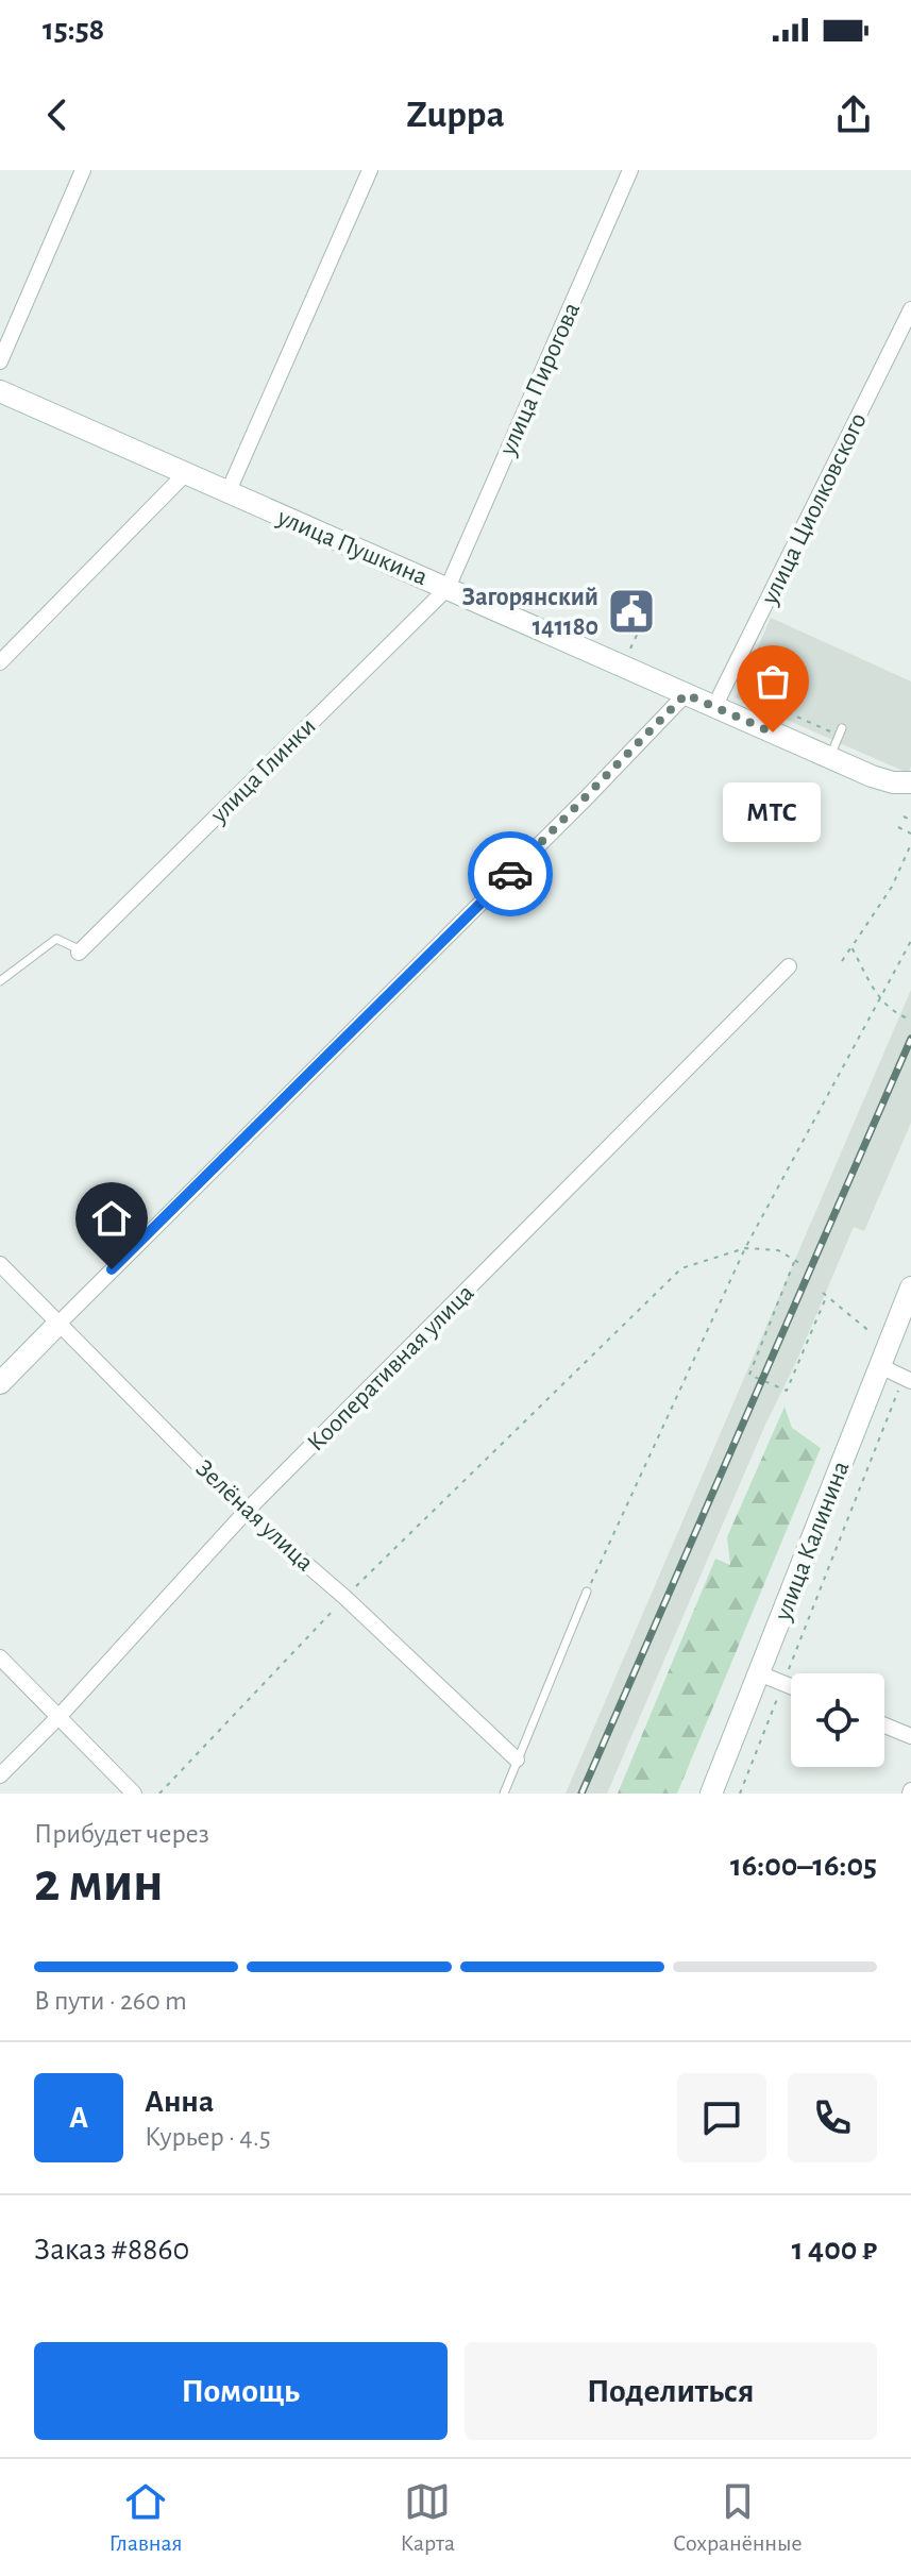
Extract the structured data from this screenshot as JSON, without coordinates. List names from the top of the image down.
{
  "streets": {
    "main road": ["улица Пушкина", "улица Калинина"],
    "street": [
      "улица Пирогова",
      "улица Циолковского",
      "улица Глинки",
      "Кооперативная улица",
      "Зелёная улица"
    ]
  },
  "crossings": [
    ["улица Пирогова", "улица Пушкина"],
    ["улица Пирогова", "улица Глинки"],
    ["улица Циолковского", "улица Пушкина"],
    ["улица Пушкина", "улица Глинки"],
    ["Кооперативная улица", "Зелёная улица"]
  ],
  "places": {
    "public building": ["Загорянский 141180"],
    "other": ["МТС"]
  },
  "page": {
    "status": "15:58",
    "header": "Zuppa",
    "bubble": "МТС",
    "heading": ["2 мин", "Прибудет через", "16:00–16:05"],
    "panel": [
      "Анна",
      "Курьер · 4.5",
      "Заказ #8860",
      "1 400 ₽"
    ],
    "bar": "В пути · 260 m",
    "round": "А",
    "buttons": ["Помощь", "Поделиться"],
    "tabs": ["Главная", "Карта", "Сохранённые"]
  }
}
